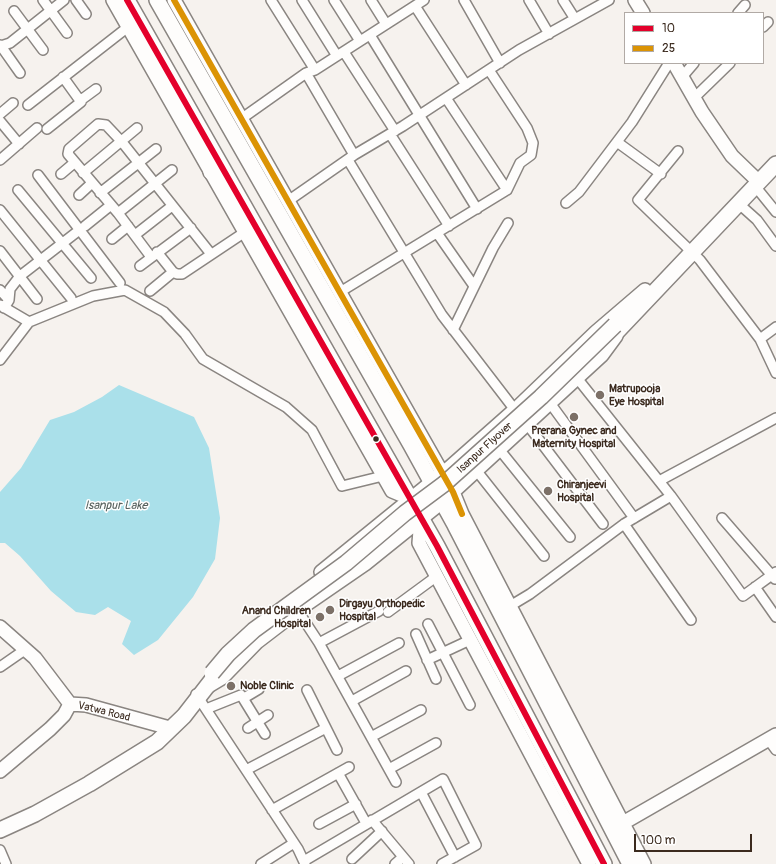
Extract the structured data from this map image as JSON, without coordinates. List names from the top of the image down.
{
  "streets": {
    "main road": ["Isanpur Flyover"],
    "street": ["Vatwa Road"]
  },
  "water": ["Isanpur Lake"],
  "places": [
    "Matrupooja Eye Hospital",
    "Prerana Gynec and Maternity Hospital",
    "Chiranjeevi Hospital",
    "Dirgayu Orthopedic Hospital",
    "Anand Children Hospital",
    "Noble Clinic"
  ],
  "lines": ["transit line 10", "transit line 25"],
  "legend": ["10", "25"],
  "scale_bar": "100 m"
}
